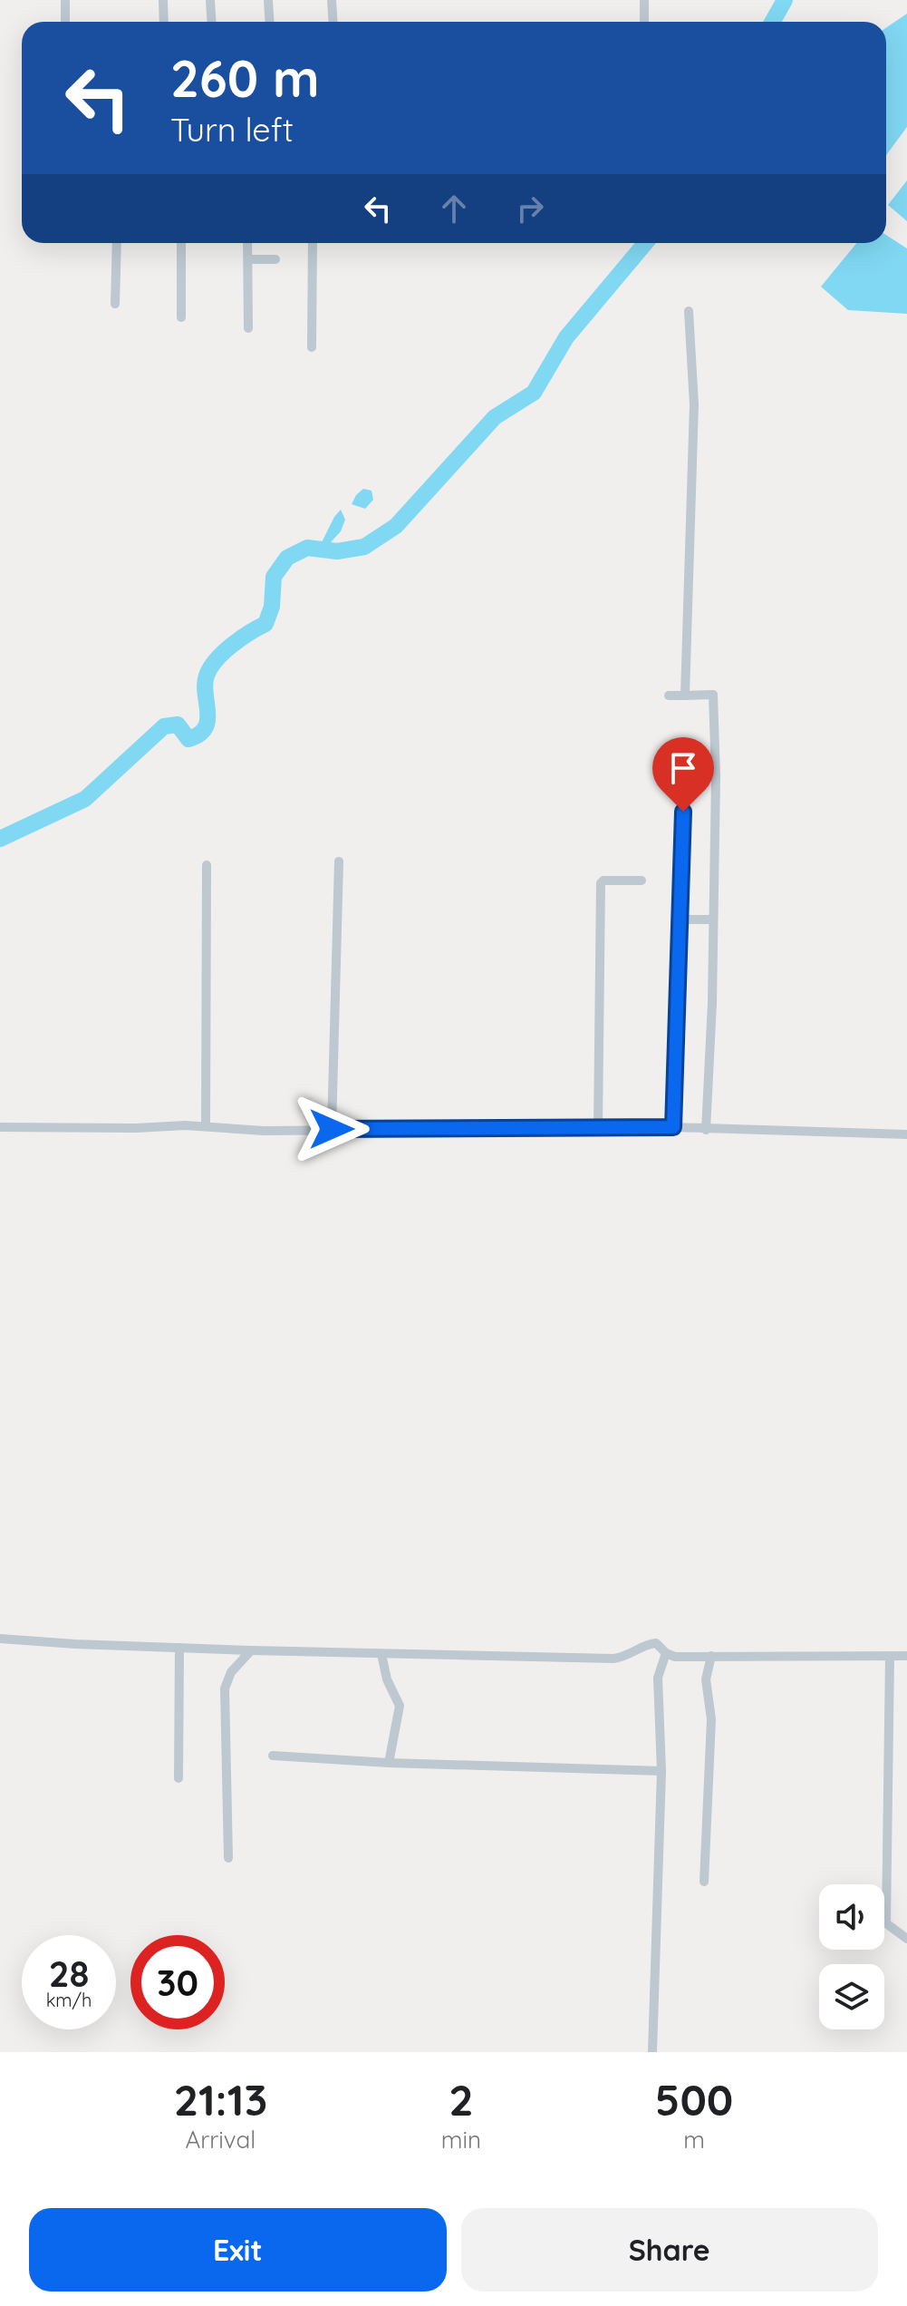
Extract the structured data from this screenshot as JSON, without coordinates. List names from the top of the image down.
{
  "page": {
    "turn": ["260 m", "Turn left"],
    "speed": "28 km/h",
    "limit": "30",
    "eta": [
      "21:13",
      "Arrival",
      "2",
      "min",
      "500",
      "m"
    ],
    "buttons": ["Exit", "Share"]
  }
}
